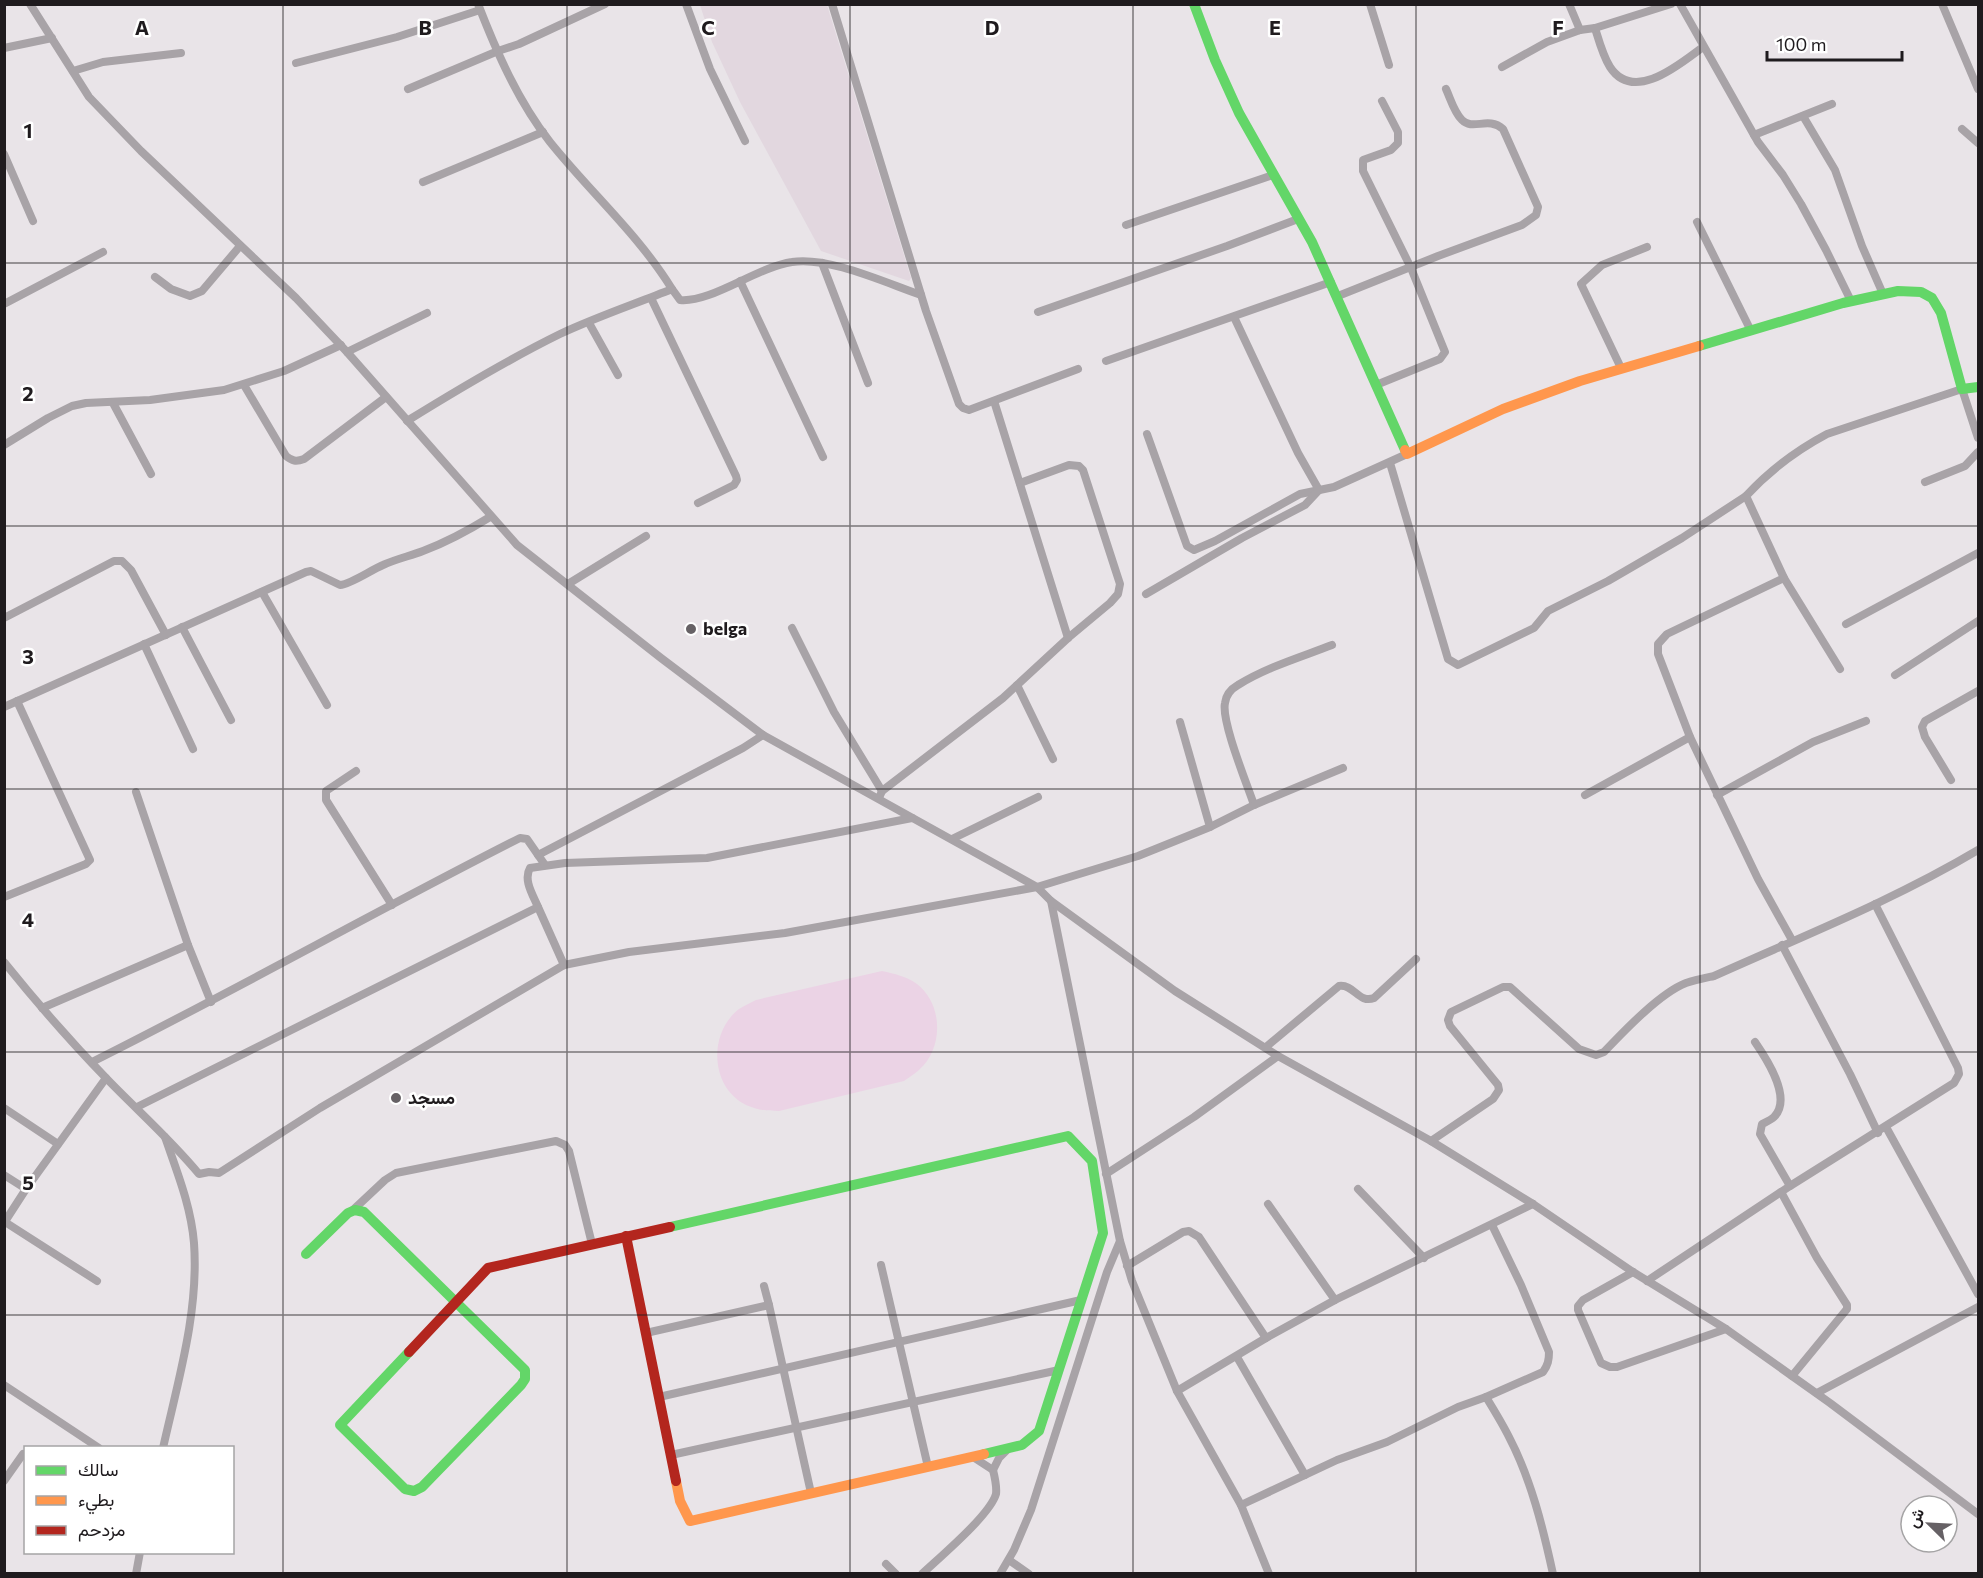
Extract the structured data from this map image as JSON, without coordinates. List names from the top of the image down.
{
  "places": ["belga", "مسجد"],
  "legend": ["سالك", "بطيء", "مزدحم"],
  "scale_bar": "100 m",
  "north": "top left",
  "grid": {
    "columns": [
      "A",
      "B",
      "C",
      "D",
      "E",
      "F"
    ],
    "rows": [
      "1",
      "2",
      "3",
      "4",
      "5"
    ]
  }
}
